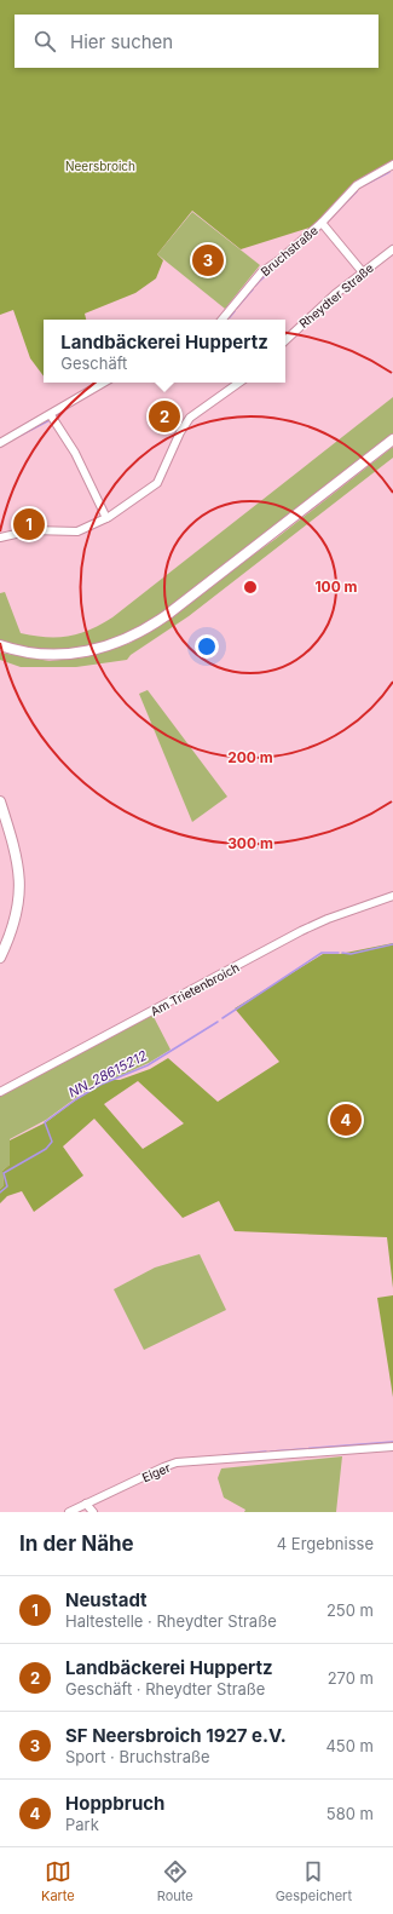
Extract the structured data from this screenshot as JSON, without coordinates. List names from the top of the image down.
{
  "streets": {
    "street": [
      "Bruchstraße",
      "Rheydter Straße",
      "Am Trietenbroich",
      "Eiger"
    ]
  },
  "crossings": [
    ["Bruchstraße", "Rheydter Straße"]
  ],
  "water": ["NN_28615212"],
  "parks": ["Neersbroich"],
  "page": {
    "search": "Hier suchen",
    "pins": [
      "3",
      "2",
      "1",
      "4"
    ],
    "popup": ["Landbäckerei Huppertz", "Geschäft"],
    "heading": ["In der Nähe", "4 Ergebnisse"],
    "list": [
      {
        "mark": "1",
        "name": "Neustadt",
        "note": "Haltestelle · Rheydter Straße",
        "value": "250 m"
      },
      {
        "mark": "2",
        "name": "Landbäckerei Huppertz",
        "note": "Geschäft · Rheydter Straße",
        "value": "270 m"
      },
      {
        "mark": "3",
        "name": "SF Neersbroich 1927 e.V.",
        "note": "Sport · Bruchstraße",
        "value": "450 m"
      },
      {
        "mark": "4",
        "name": "Hoppbruch",
        "note": "Park",
        "value": "580 m"
      }
    ],
    "nav": ["Karte", "Route", "Gespeichert"]
  },
  "rings": ["100 m", "200 m", "300 m"]
}
